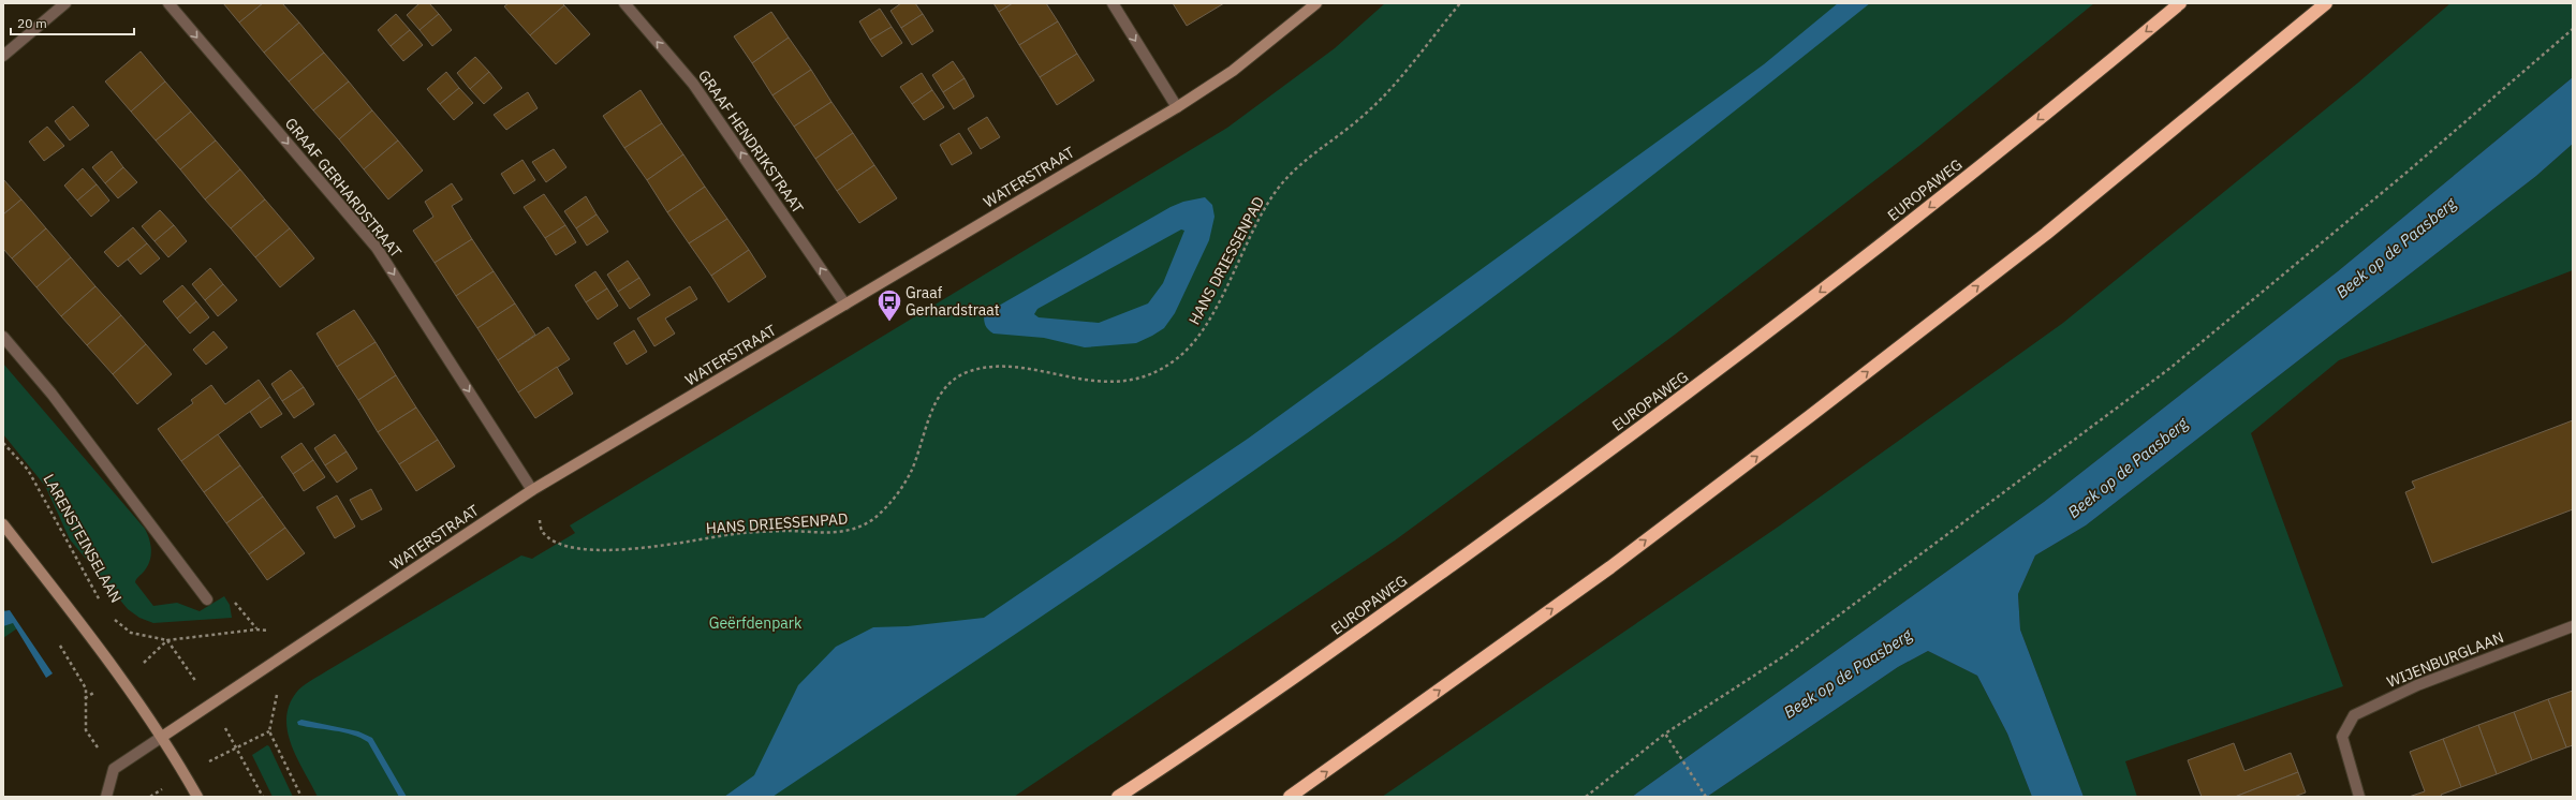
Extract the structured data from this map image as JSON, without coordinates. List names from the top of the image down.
{
  "streets": {
    "highway": ["EUROPAWEG"],
    "street": [
      "GRAAF HENDRIKSTRAAT",
      "WATERSTRAAT",
      "GRAAF GERHARDSTRAAT",
      "WIJENBURGLAAN"
    ],
    "path": ["HANS DRIESSENPAD", "LARENSTEINSELAAN"]
  },
  "crossings": [
    ["GRAAF HENDRIKSTRAAT", "WATERSTRAAT"],
    ["WATERSTRAAT", "GRAAF GERHARDSTRAAT"],
    ["WATERSTRAAT", "HANS DRIESSENPAD"],
    ["WATERSTRAAT", "LARENSTEINSELAAN"],
    ["GRAAF GERHARDSTRAAT", "HANS DRIESSENPAD"]
  ],
  "one_way": ["GRAAF HENDRIKSTRAAT", "GRAAF GERHARDSTRAAT"],
  "water": ["Beek op de Paasberg"],
  "parks": ["Geërfdenpark"],
  "places": {
    "bus stop": ["Graaf Gerhardstraat"]
  },
  "scale_bar": "20 m"
}
